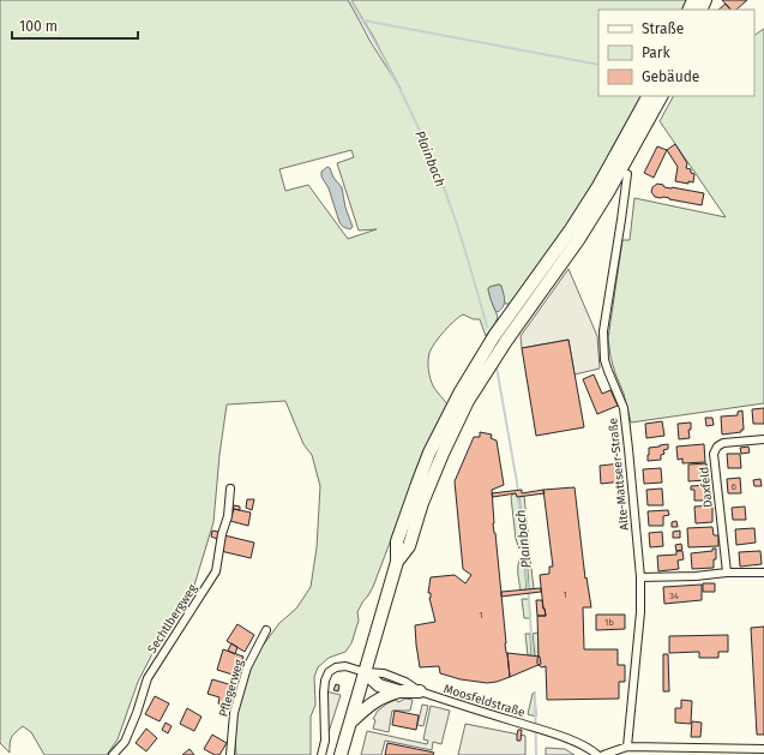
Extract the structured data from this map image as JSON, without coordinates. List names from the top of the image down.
{
  "streets": {
    "street": [
      "Alte-Mattseer-Straße",
      "Daxfeld",
      "Sechtlbergweg",
      "Pflegerweg",
      "Moosfeldstraße"
    ]
  },
  "water": ["Plainbach"],
  "house_numbers": [
    "6",
    "1",
    "34",
    "1",
    "1b"
  ],
  "legend": ["Straße", "Park", "Gebäude"],
  "scale_bar": "100 m"
}
